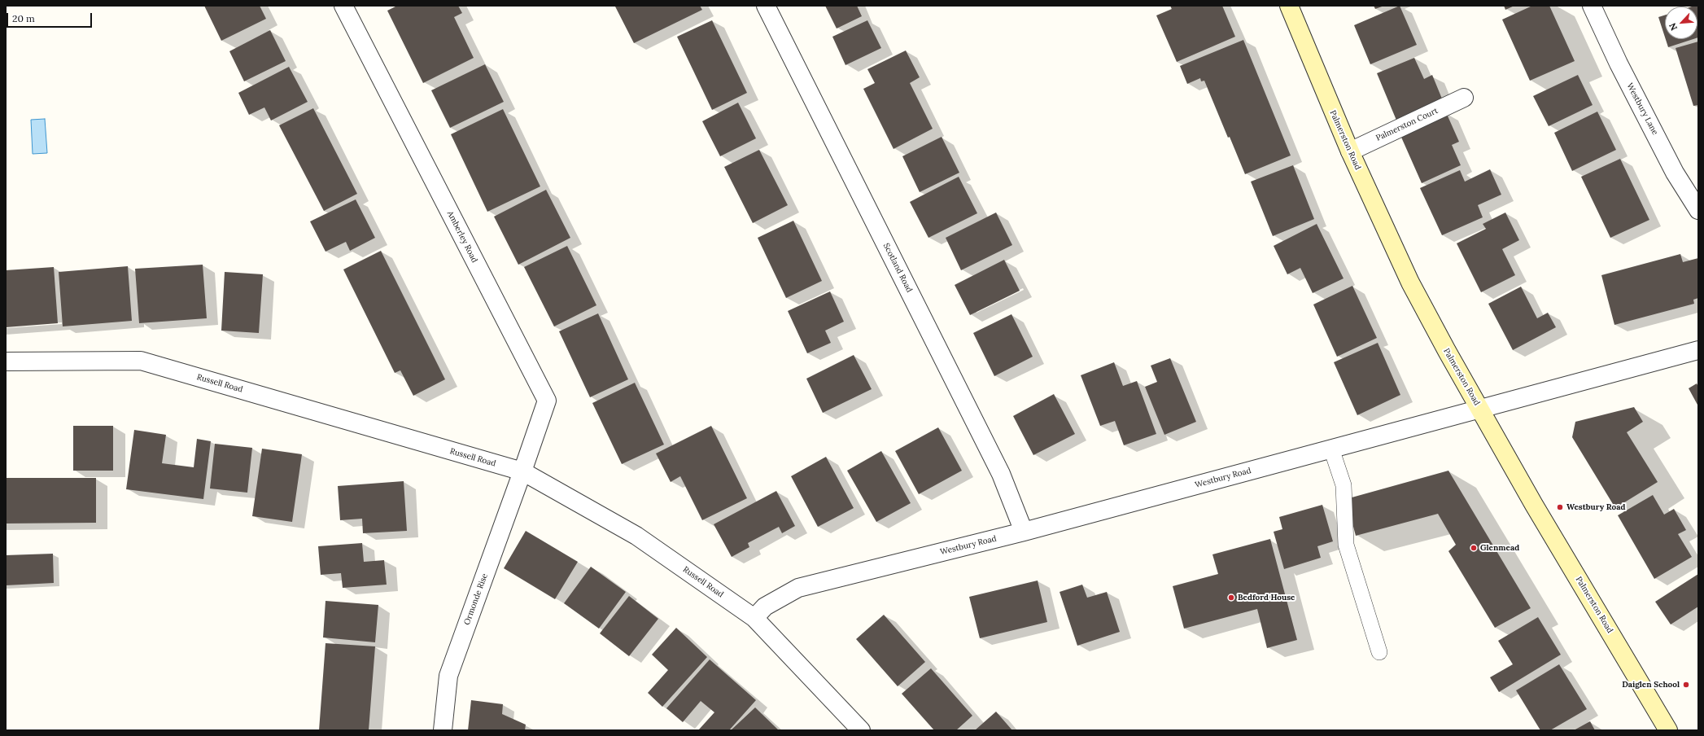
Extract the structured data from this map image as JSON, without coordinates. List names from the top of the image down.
{
  "streets": {
    "main road": ["Palmerston Road"],
    "street": [
      "Westbury Lane",
      "Palmerston Court",
      "Amberley Road",
      "Scotland Road",
      "Russell Road",
      "Westbury Road",
      "Ormonde Rise"
    ]
  },
  "crossings": [
    ["Palmerston Court", "Palmerston Road"],
    ["Palmerston Road", "Westbury Road"],
    ["Amberley Road", "Russell Road"],
    ["Amberley Road", "Ormonde Rise"],
    ["Scotland Road", "Westbury Road"],
    ["Russell Road", "Westbury Road"],
    ["Russell Road", "Ormonde Rise"]
  ],
  "places": [
    "Westbury Road",
    "Glenmead",
    "Bedford House",
    "Daiglen School"
  ],
  "scale_bar": "20 m",
  "north": "bottom left"
}
